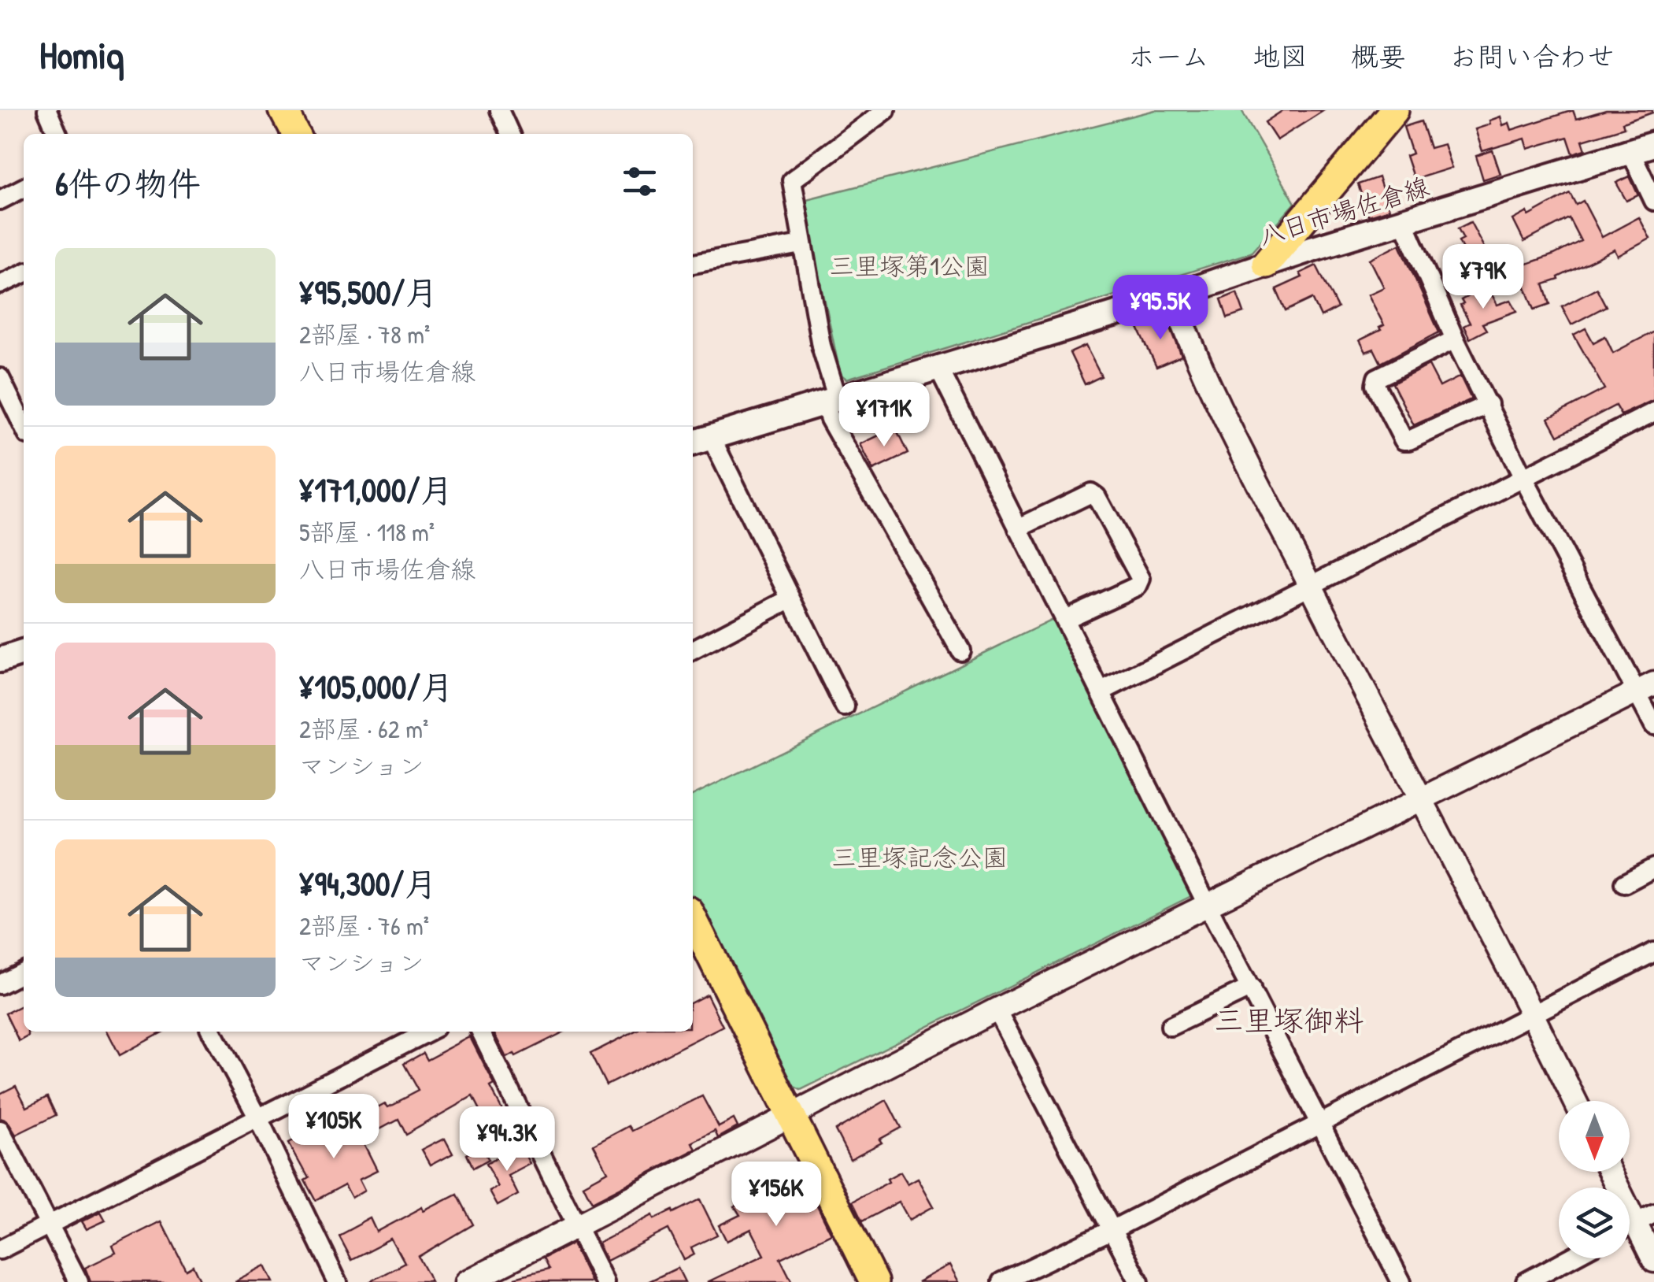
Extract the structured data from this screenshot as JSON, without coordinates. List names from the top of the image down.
{
  "streets": {
    "main road": ["八日市場佐倉線"]
  },
  "districts": ["三里塚御料"],
  "parks": ["三里塚第1公園", "三里塚記念公園"],
  "north": "bottom",
  "page": {
    "header": "Homiq",
    "nav": [
      "ホーム",
      "地図",
      "概要",
      "お問い合わせ"
    ],
    "heading": "6件の物件",
    "list": [
      {
        "name": "¥95,500/月",
        "note": "2部屋 · 78 m² · 八日市場佐倉線"
      },
      {
        "name": "¥171,000/月",
        "note": "5部屋 · 118 m² · 八日市場佐倉線"
      },
      {
        "name": "¥105,000/月",
        "note": "2部屋 · 62 m² · マンション"
      },
      {
        "name": "¥94,300/月",
        "note": "2部屋 · 76 m² · マンション"
      }
    ],
    "price": [
      "¥79K",
      "¥95.5K",
      "¥171K",
      "¥105K",
      "¥94.3K",
      "¥156K"
    ]
  }
}
